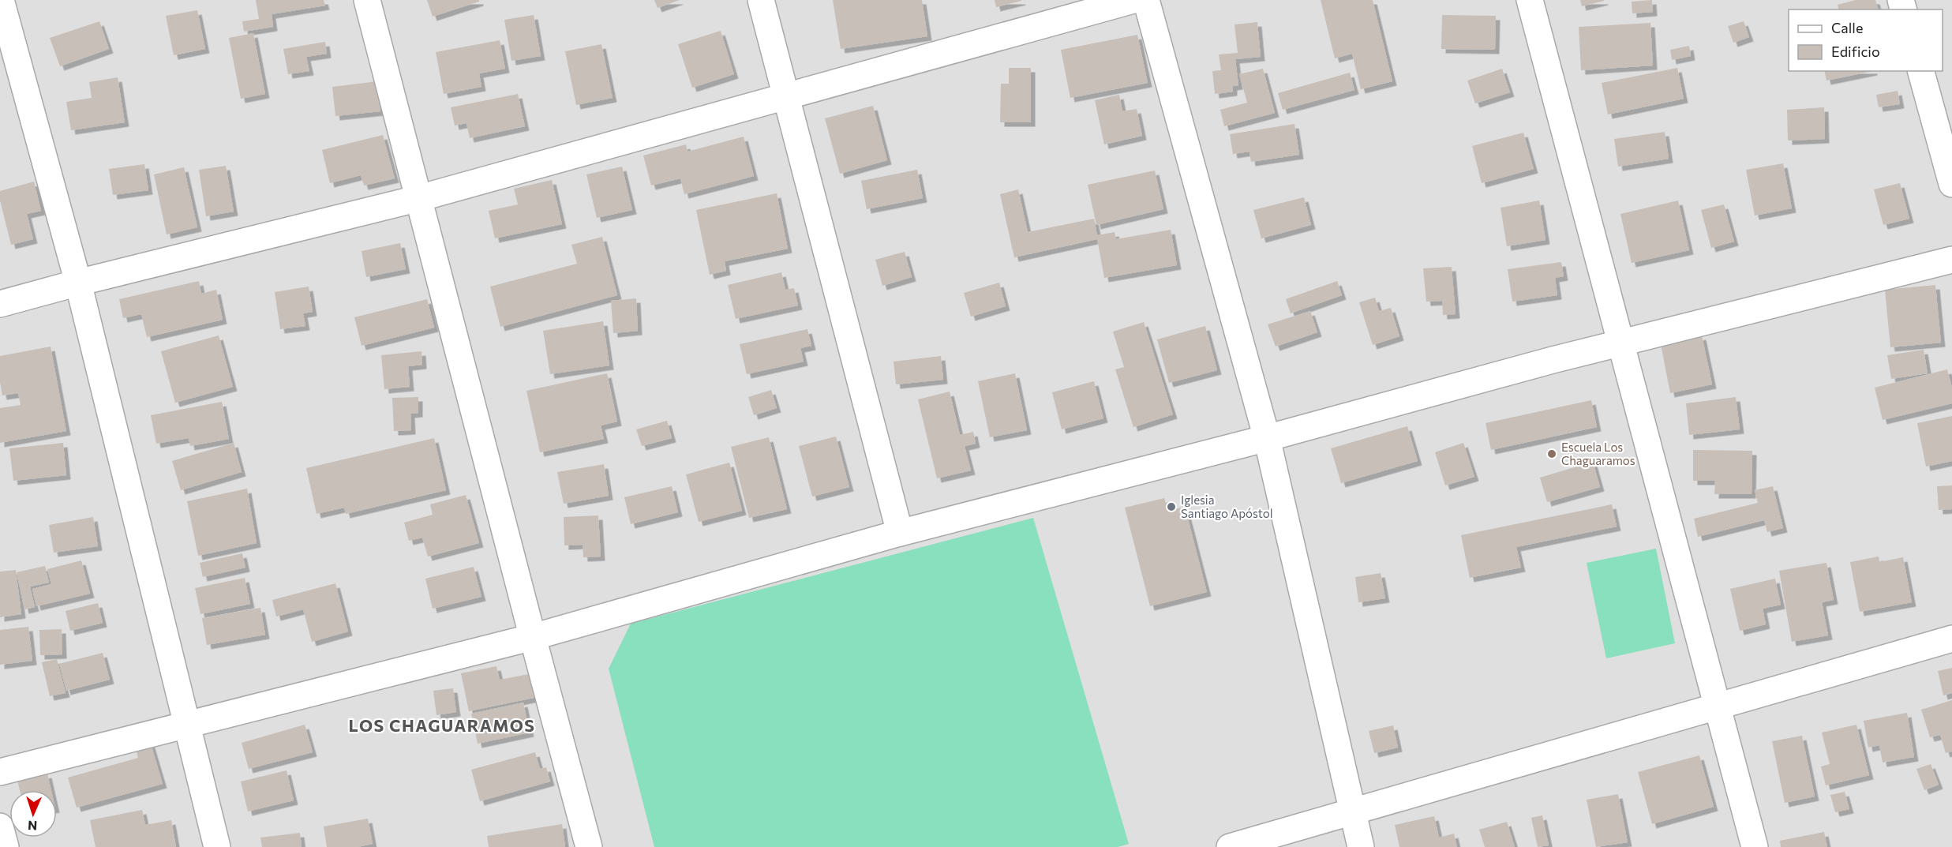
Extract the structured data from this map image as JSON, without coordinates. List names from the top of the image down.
{
  "districts": ["LOS CHAGUARAMOS"],
  "places": ["Escuela Los Chaguaramos", "Iglesia Santiago Apóstol"],
  "legend": ["Calle", "Edificio"],
  "north": "bottom"
}
